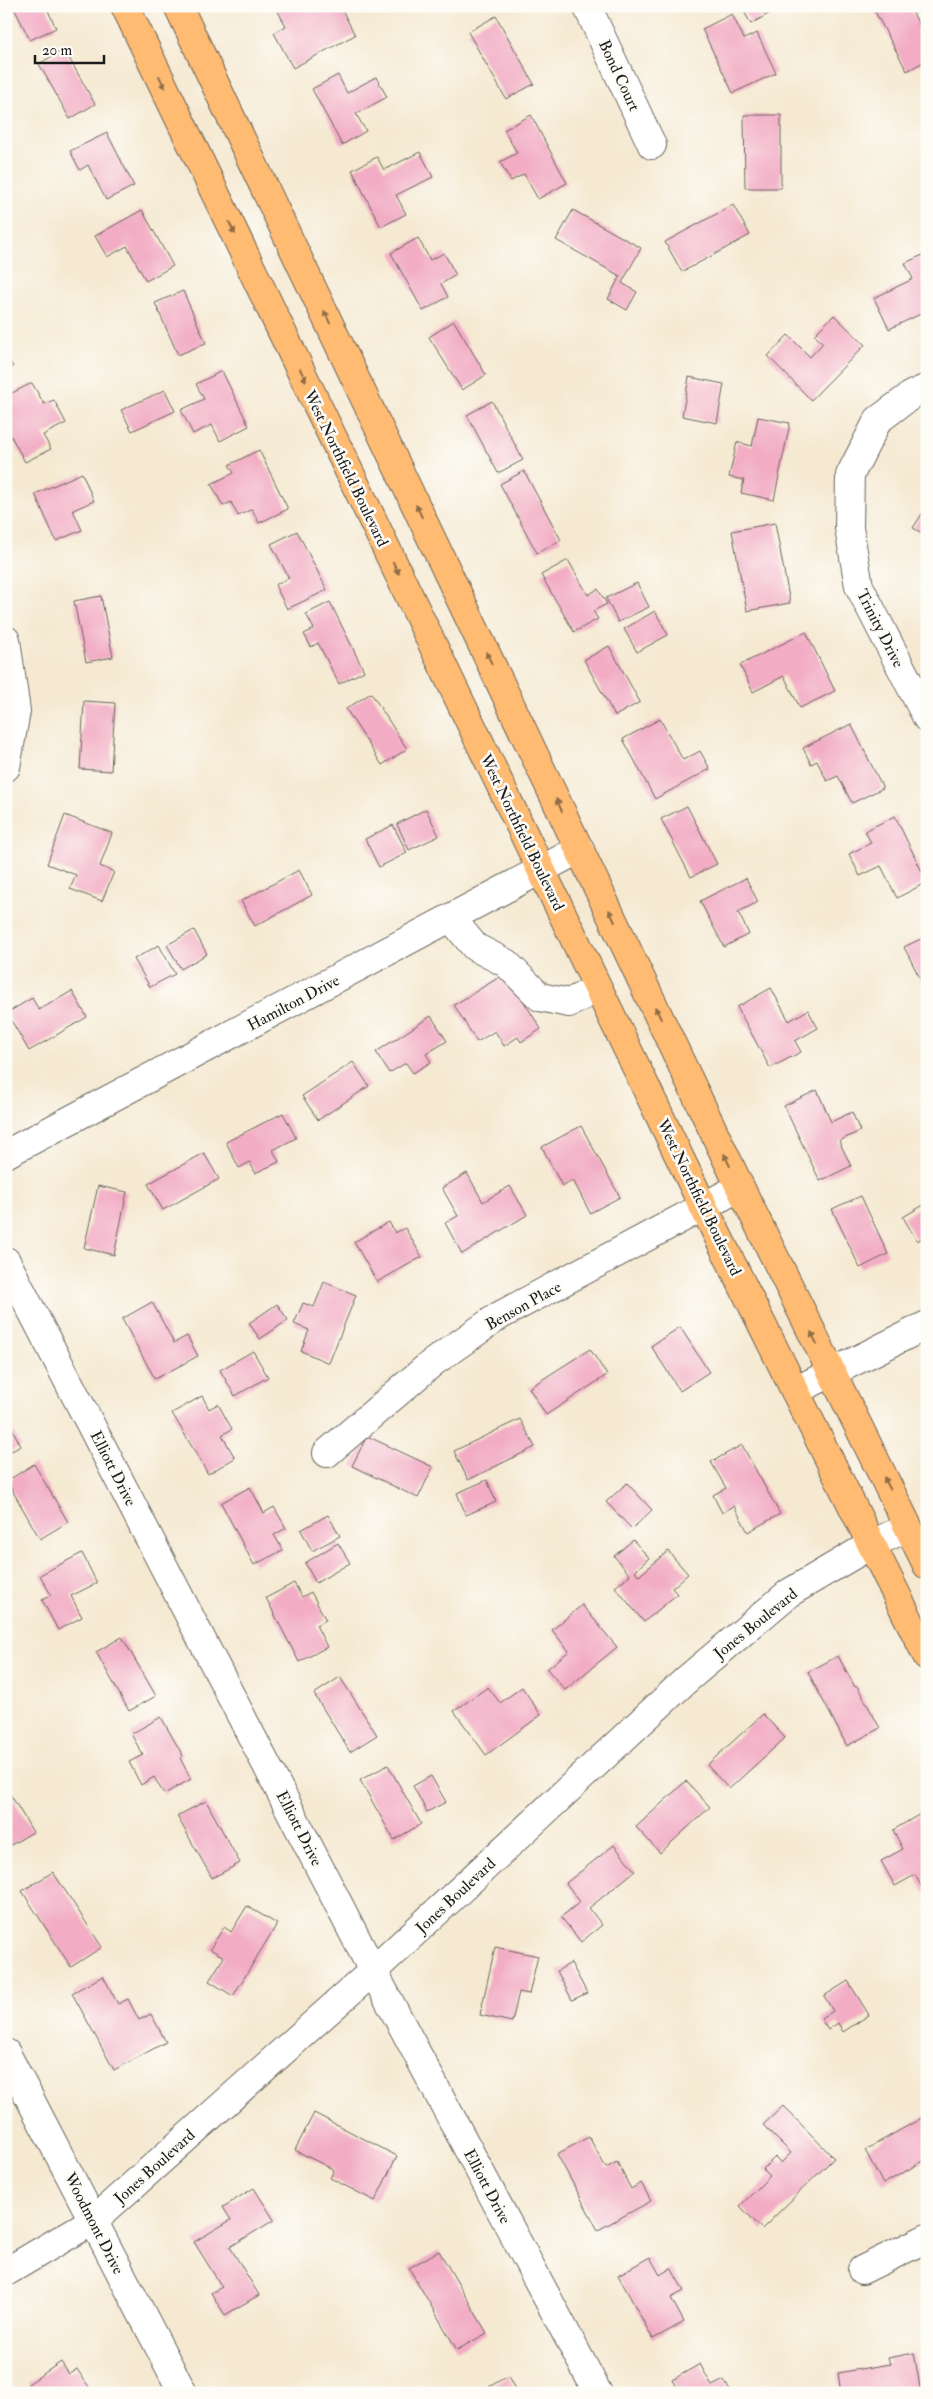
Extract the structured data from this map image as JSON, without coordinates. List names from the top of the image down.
{
  "streets": {
    "main road": ["West Northfield Boulevard"],
    "street": [
      "Bond Court",
      "Trinity Drive",
      "Hamilton Drive",
      "Benson Place",
      "Elliott Drive",
      "Jones Boulevard",
      "Woodmont Drive"
    ]
  },
  "crossings": [
    ["West Northfield Boulevard", "Hamilton Drive"],
    ["West Northfield Boulevard", "Benson Place"],
    ["West Northfield Boulevard", "Jones Boulevard"],
    ["Elliott Drive", "Jones Boulevard"],
    ["Jones Boulevard", "Woodmont Drive"]
  ],
  "scale_bar": "20 m"
}
